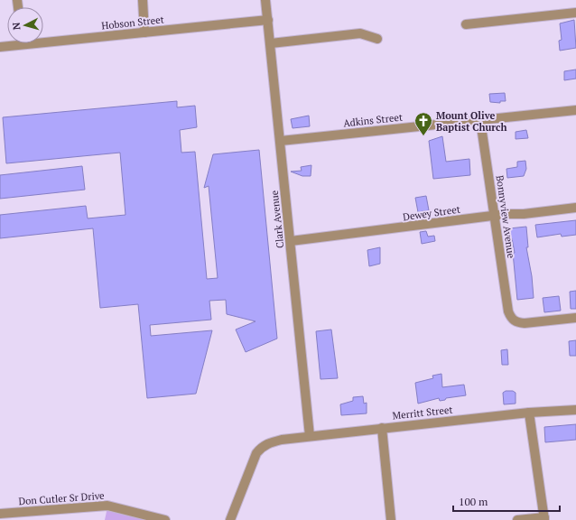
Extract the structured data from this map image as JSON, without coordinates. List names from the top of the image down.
{
  "streets": {
    "street": [
      "Hobson Street",
      "Adkins Street",
      "Dewey Street",
      "Bonnyview Avenue",
      "Clark Avenue",
      "Merritt Street",
      "Don Cutler Sr Drive"
    ]
  },
  "crossings": [
    ["Hobson Street", "Clark Avenue"],
    ["Adkins Street", "Bonnyview Avenue"],
    ["Adkins Street", "Clark Avenue"],
    ["Dewey Street", "Bonnyview Avenue"],
    ["Dewey Street", "Clark Avenue"],
    ["Clark Avenue", "Merritt Street"]
  ],
  "places": {
    "church": ["Mount Olive Baptist Church"]
  },
  "scale_bar": "100 m",
  "north": "left"
}
